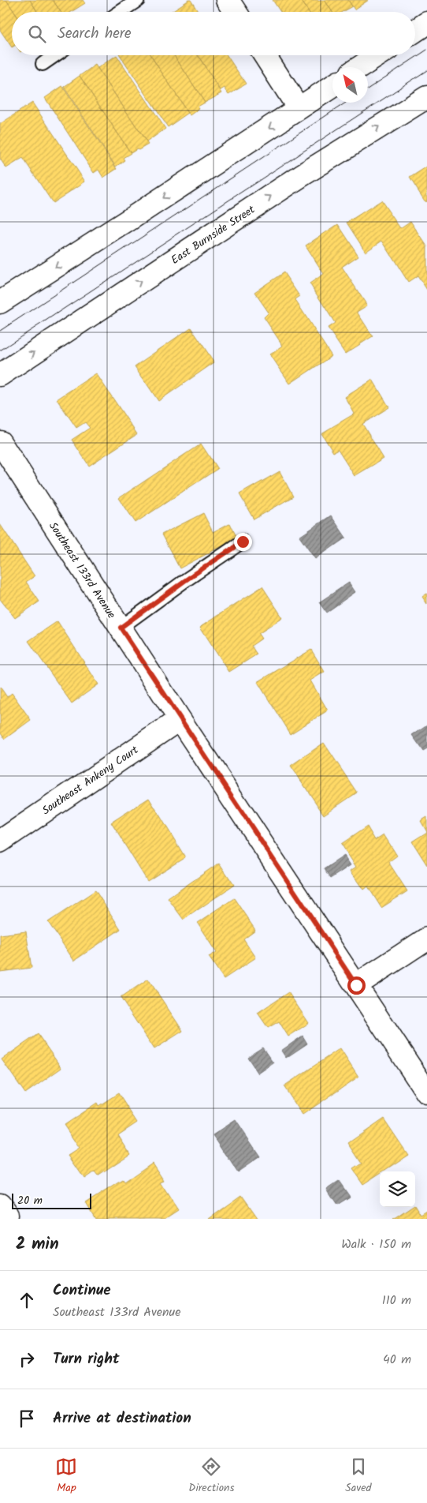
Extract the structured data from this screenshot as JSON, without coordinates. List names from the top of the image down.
{
  "streets": {
    "street": ["East Burnside Street", "Southeast 133rd Avenue", "Southeast Ankeny Court"]
  },
  "crossings": [
    ["Southeast 133rd Avenue", "Southeast Ankeny Court"]
  ],
  "scale_bar": "20 m",
  "north": "top left",
  "page": {
    "search": "Search here",
    "scale": "20 m",
    "heading": ["2 min", "Walk · 150 m"],
    "list": [
      ["Continue", "Southeast 133rd Avenue", "110 m"],
      ["Turn right", "40 m"],
      "Arrive at destination"
    ],
    "nav": ["Map", "Directions", "Saved"]
  }
}
